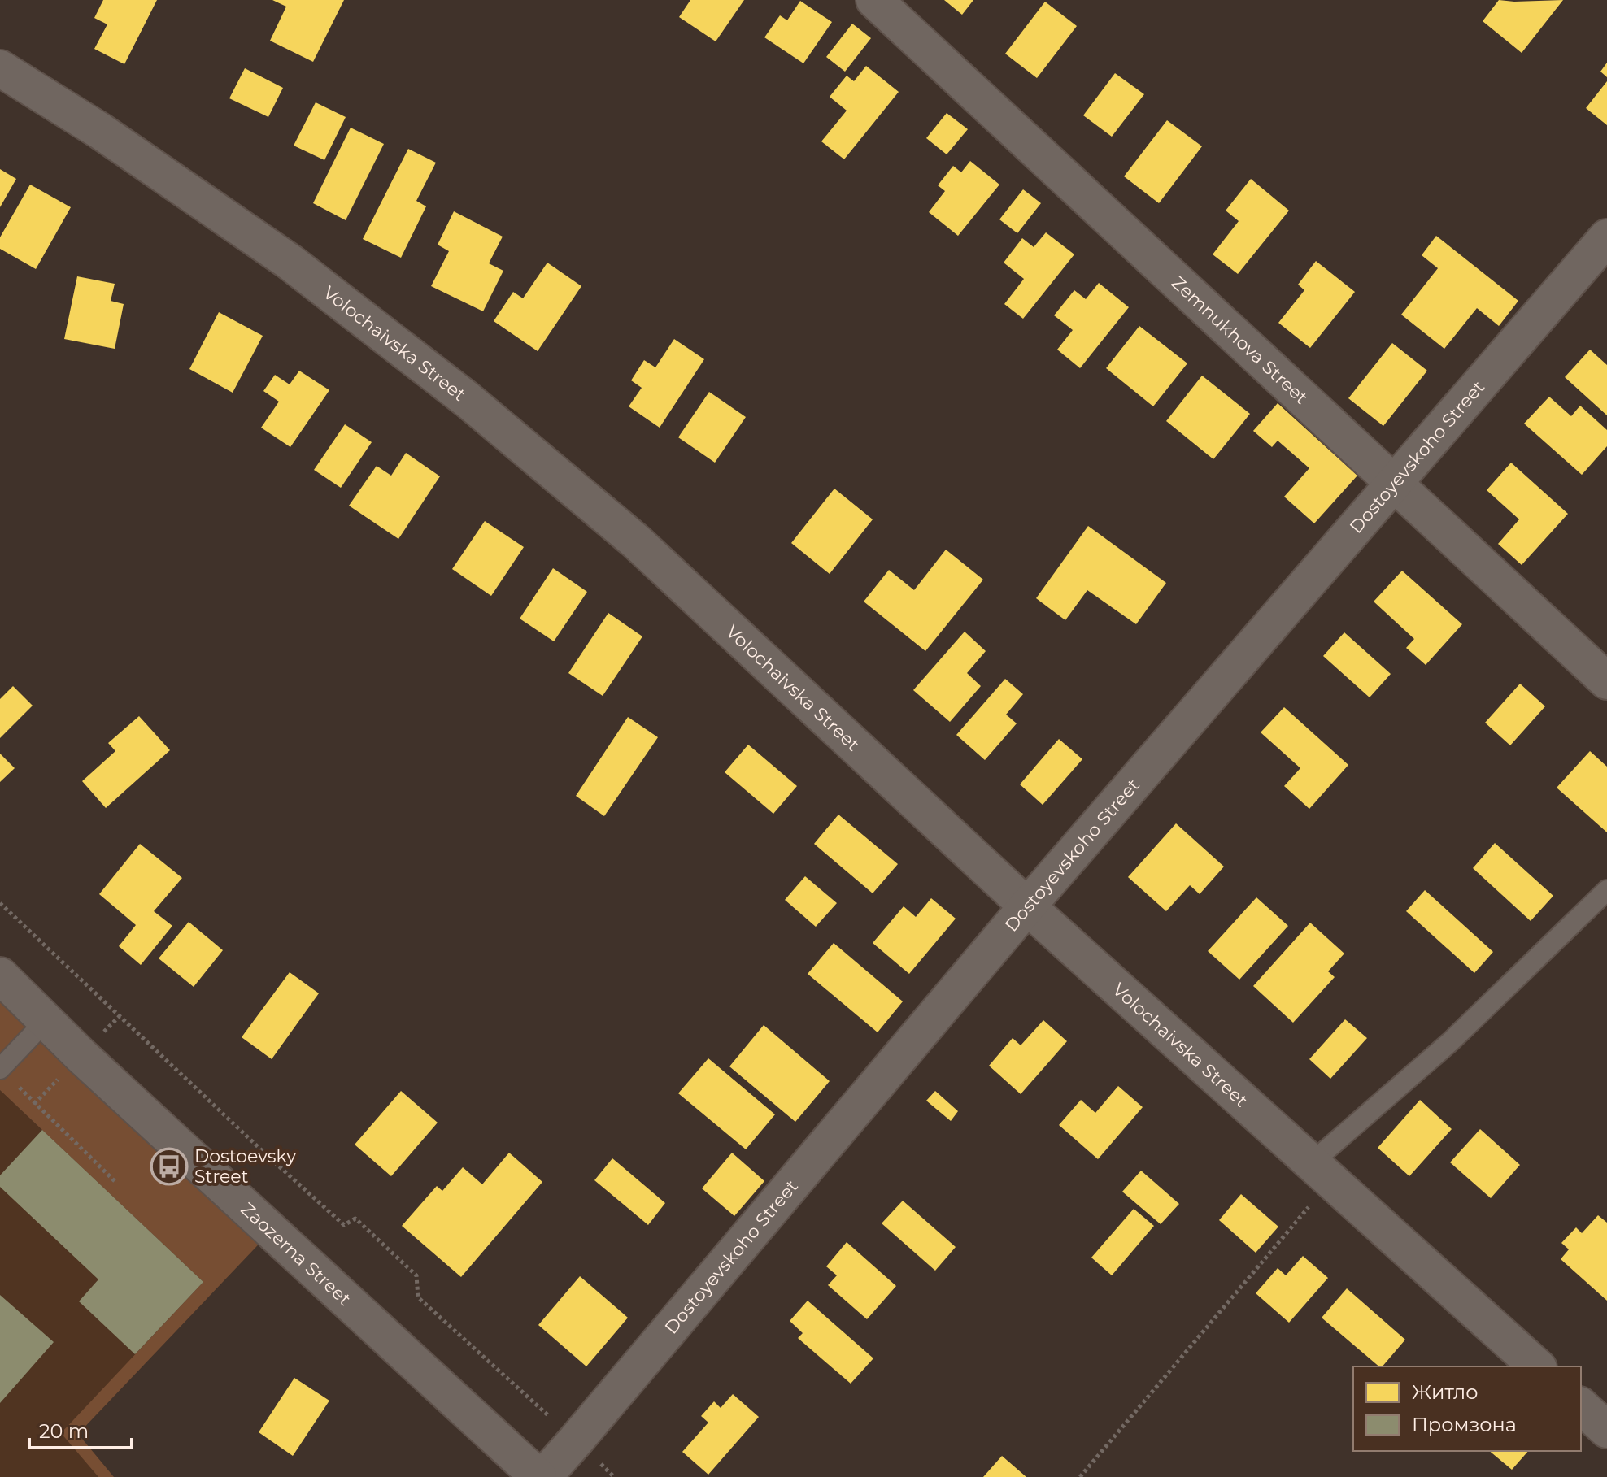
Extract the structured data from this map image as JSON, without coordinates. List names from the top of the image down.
{
  "streets": {
    "street": [
      "Zemnukhova Street",
      "Volochaivska Street",
      "Dostoyevskoho Street",
      "Zaozerna Street"
    ]
  },
  "crossings": [
    ["Zemnukhova Street", "Dostoyevskoho Street"],
    ["Volochaivska Street", "Dostoyevskoho Street"],
    ["Dostoyevskoho Street", "Zaozerna Street"]
  ],
  "places": {
    "bus stop": ["Dostoevsky Street"]
  },
  "legend": ["Житло", "Промзона"],
  "scale_bar": "20 m"
}
